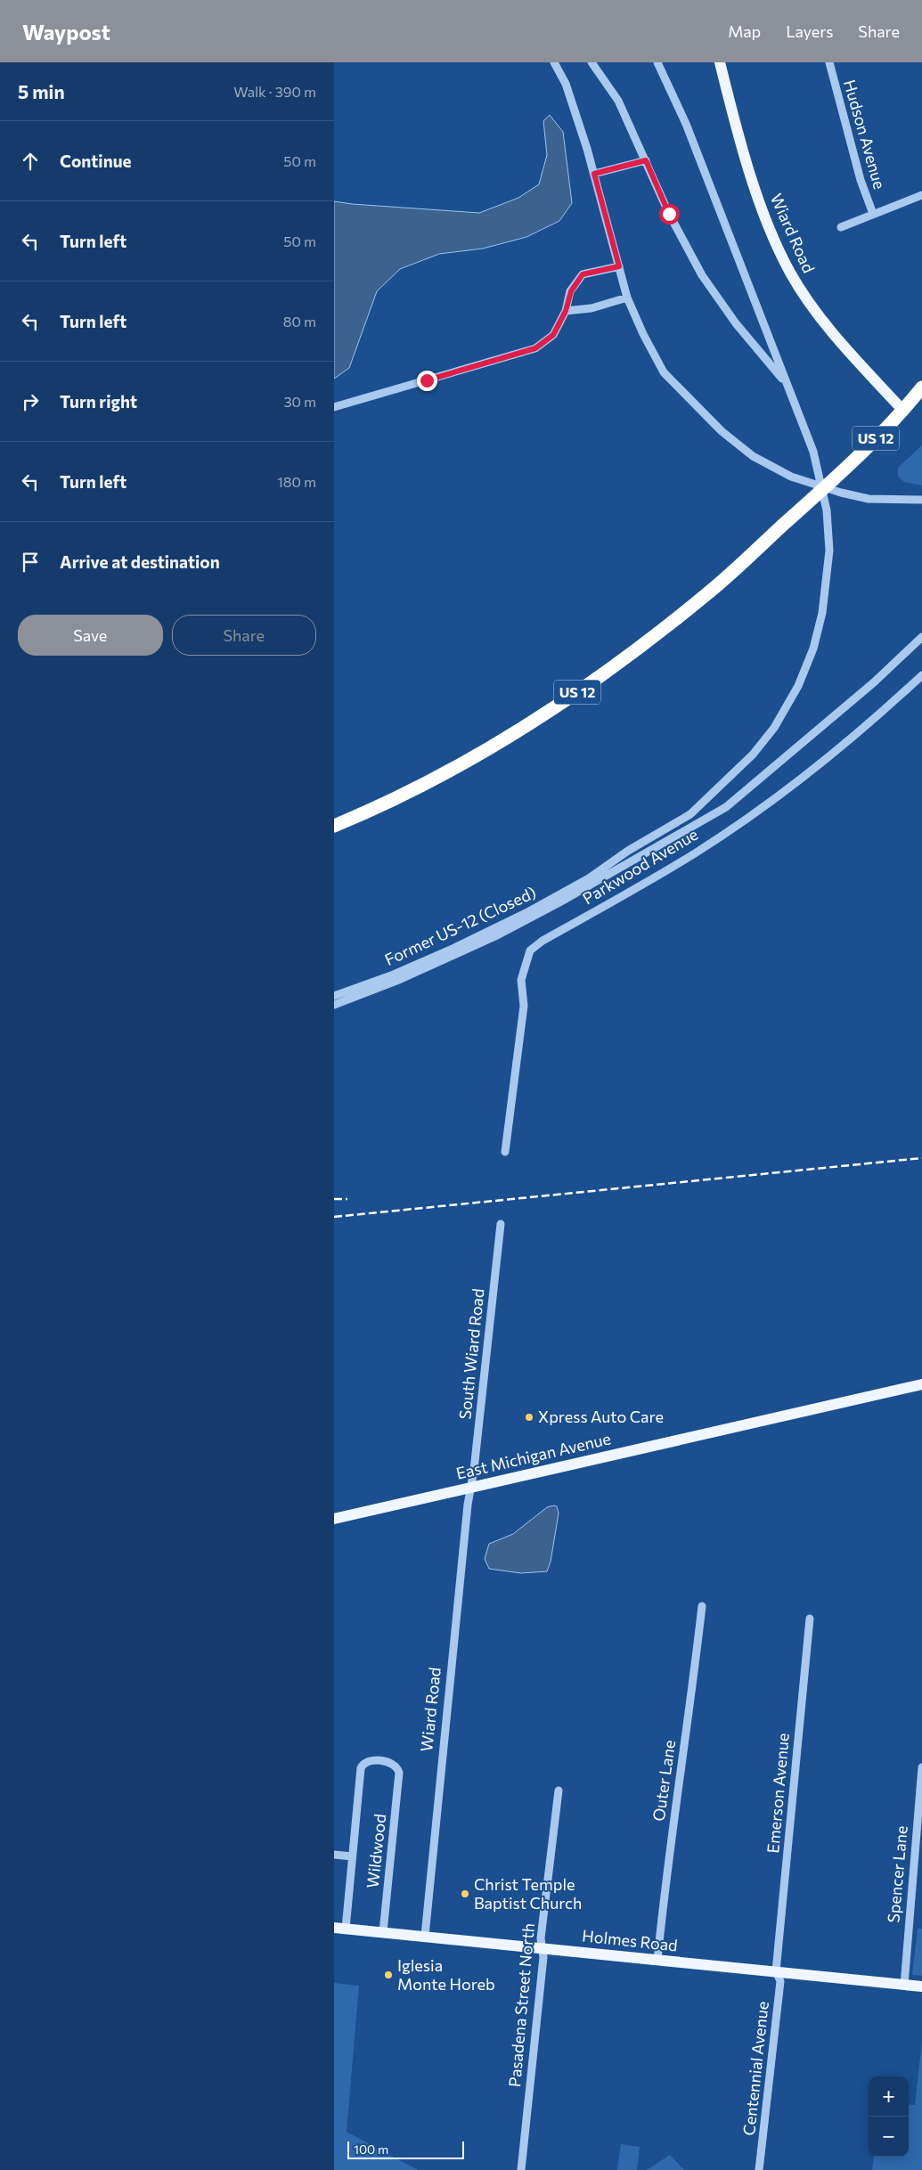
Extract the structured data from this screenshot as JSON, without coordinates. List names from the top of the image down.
{
  "streets": {
    "highway": ["US 12"],
    "main road": ["Wiard Road", "East Michigan Avenue", "Holmes Road"],
    "street": [
      "Hudson Avenue",
      "Parkwood Avenue",
      "Former US-12 (Closed)",
      "South Wiard Road",
      "Outer Lane",
      "Emerson Avenue",
      "Wildwood",
      "Spencer Lane",
      "Pasadena Street North",
      "Centennial Avenue"
    ]
  },
  "crossings": [
    ["Wiard Road", "US 12"],
    ["Wiard Road", "South Wiard Road"],
    ["Wiard Road", "East Michigan Avenue"],
    ["Wiard Road", "Holmes Road"],
    ["South Wiard Road", "East Michigan Avenue"],
    ["Outer Lane", "Holmes Road"],
    ["Emerson Avenue", "Holmes Road"],
    ["Emerson Avenue", "Centennial Avenue"],
    ["Wildwood", "Holmes Road"],
    ["Spencer Lane", "Holmes Road"],
    ["Holmes Road", "Pasadena Street North"],
    ["Holmes Road", "Centennial Avenue"]
  ],
  "places": ["Xpress Auto Care", "Christ Temple Baptist Church", "Iglesia Monte Horeb"],
  "scale_bar": "100 m",
  "page": {
    "header": "Waypost",
    "nav": ["Map", "Layers", "Share"],
    "heading": ["5 min", "Walk · 390 m"],
    "list": [
      ["Continue", "50 m"],
      ["Turn left", "50 m"],
      ["Turn left", "80 m"],
      ["Turn right", "30 m"],
      ["Turn left", "180 m"],
      "Arrive at destination"
    ],
    "buttons": ["Save", "Share"],
    "map_buttons": ["+", "−"],
    "scale": "100 m"
  }
}
